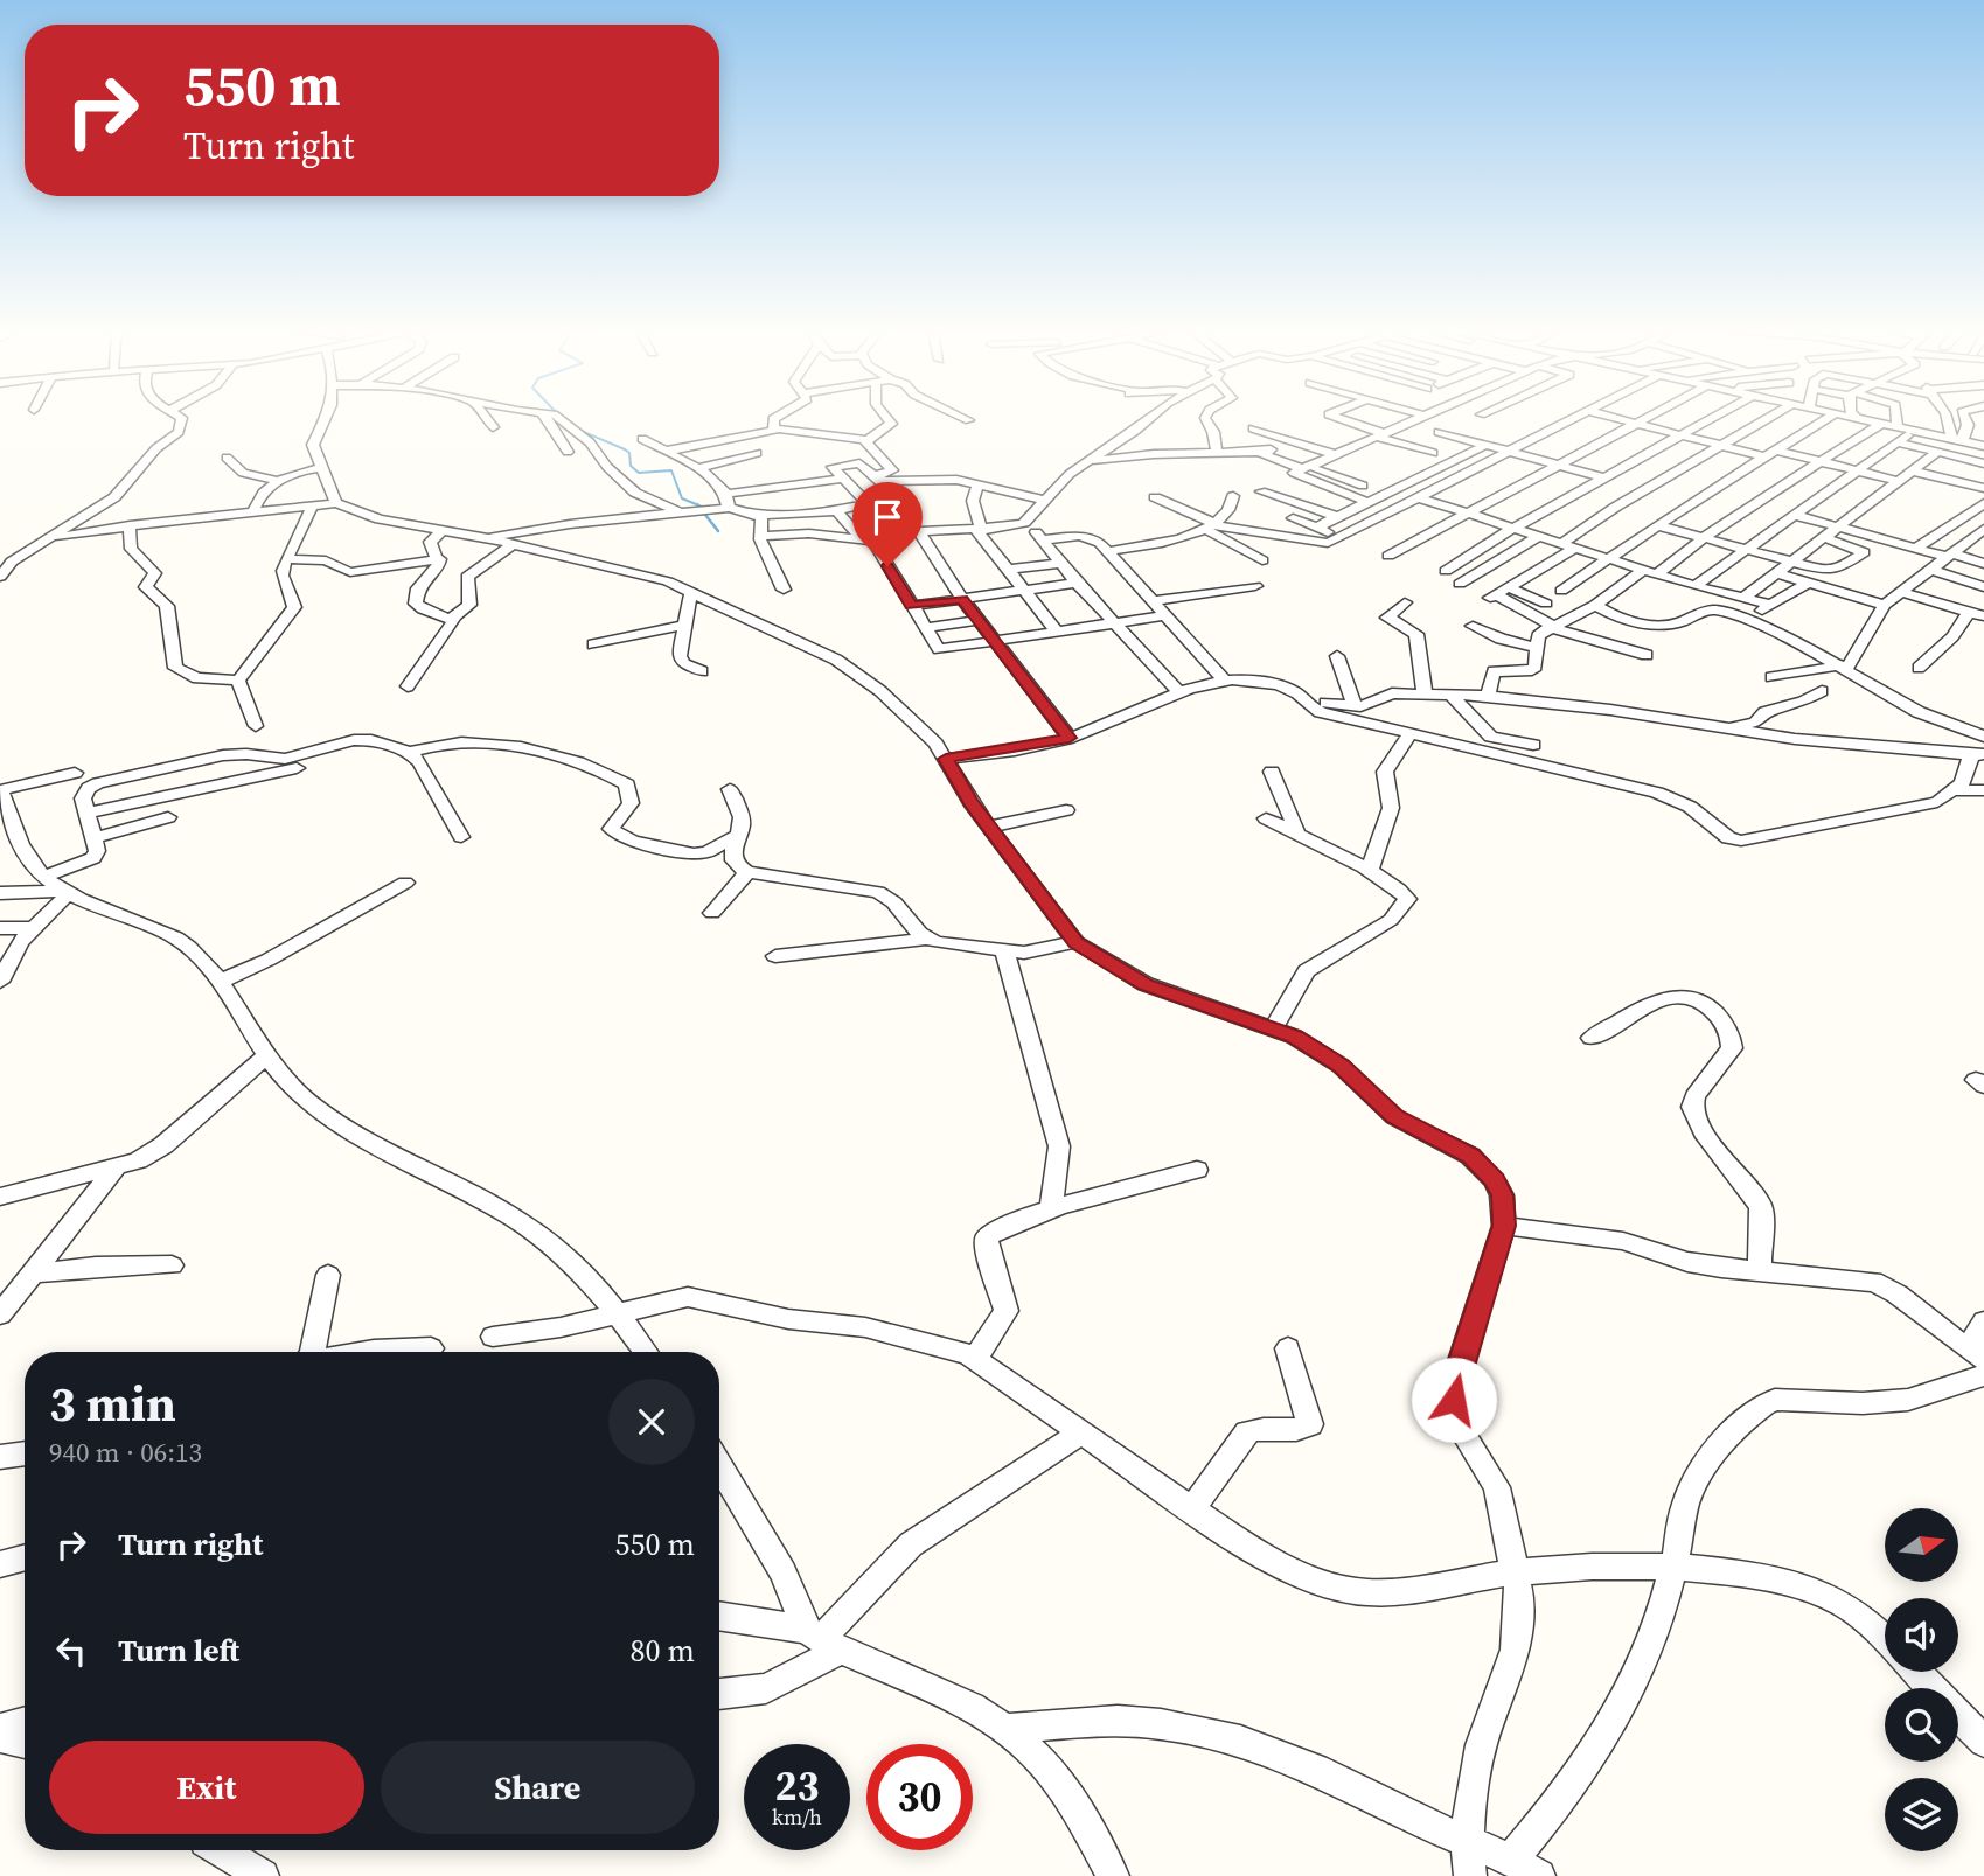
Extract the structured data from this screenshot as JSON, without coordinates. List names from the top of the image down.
{
  "north": "right",
  "page": {
    "turn": ["550 m", "Turn right"],
    "heading": ["3 min", "940 m · 06:13"],
    "list": [
      {
        "name": "Turn right",
        "value": "550 m"
      },
      {
        "name": "Turn left",
        "value": "80 m"
      }
    ],
    "buttons": ["Exit", "Share"],
    "speed": "23 km/h",
    "limit": "30"
  }
}
